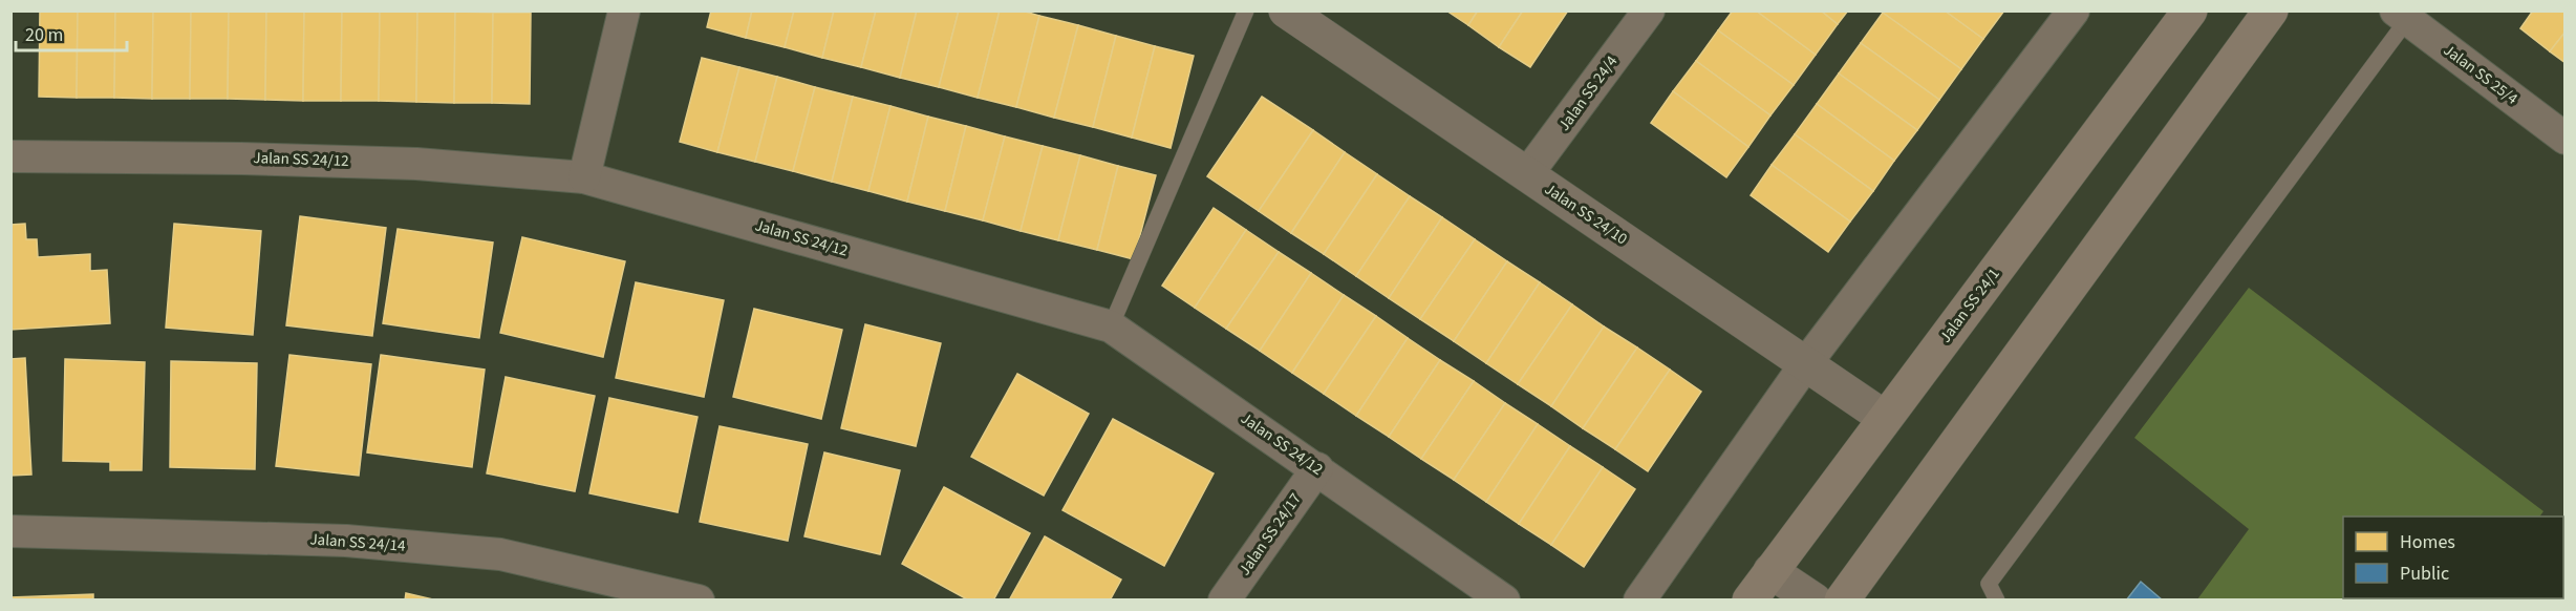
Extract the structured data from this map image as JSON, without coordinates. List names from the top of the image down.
{
  "streets": {
    "main road": ["Jalan SS 24/1"],
    "street": [
      "Jalan SS 25/4",
      "Jalan SS 24/4",
      "Jalan SS 24/12",
      "Jalan SS 24/10",
      "Jalan SS 24/17",
      "Jalan SS 24/14"
    ]
  },
  "crossings": [
    ["Jalan SS 24/4", "Jalan SS 24/10"],
    ["Jalan SS 24/12", "Jalan SS 24/17"],
    ["Jalan SS 24/10", "Jalan SS 24/1"]
  ],
  "legend": ["Homes", "Public"],
  "scale_bar": "20 m"
}
